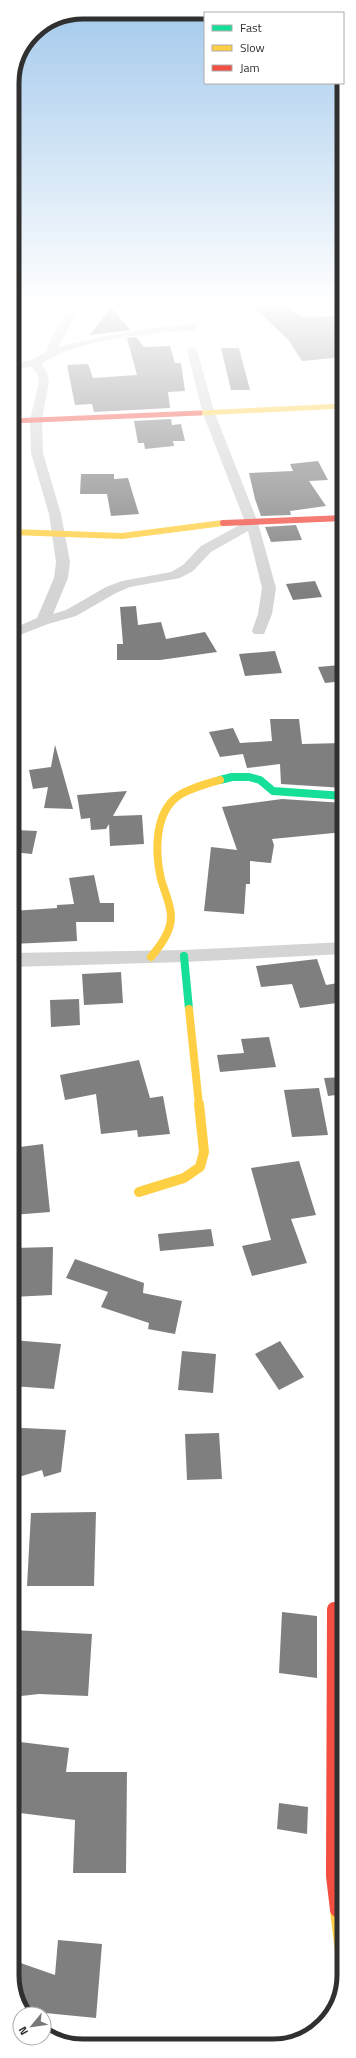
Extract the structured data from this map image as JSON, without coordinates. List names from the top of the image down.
{
  "legend": ["Fast", "Slow", "Jam"],
  "north": "bottom left"
}
